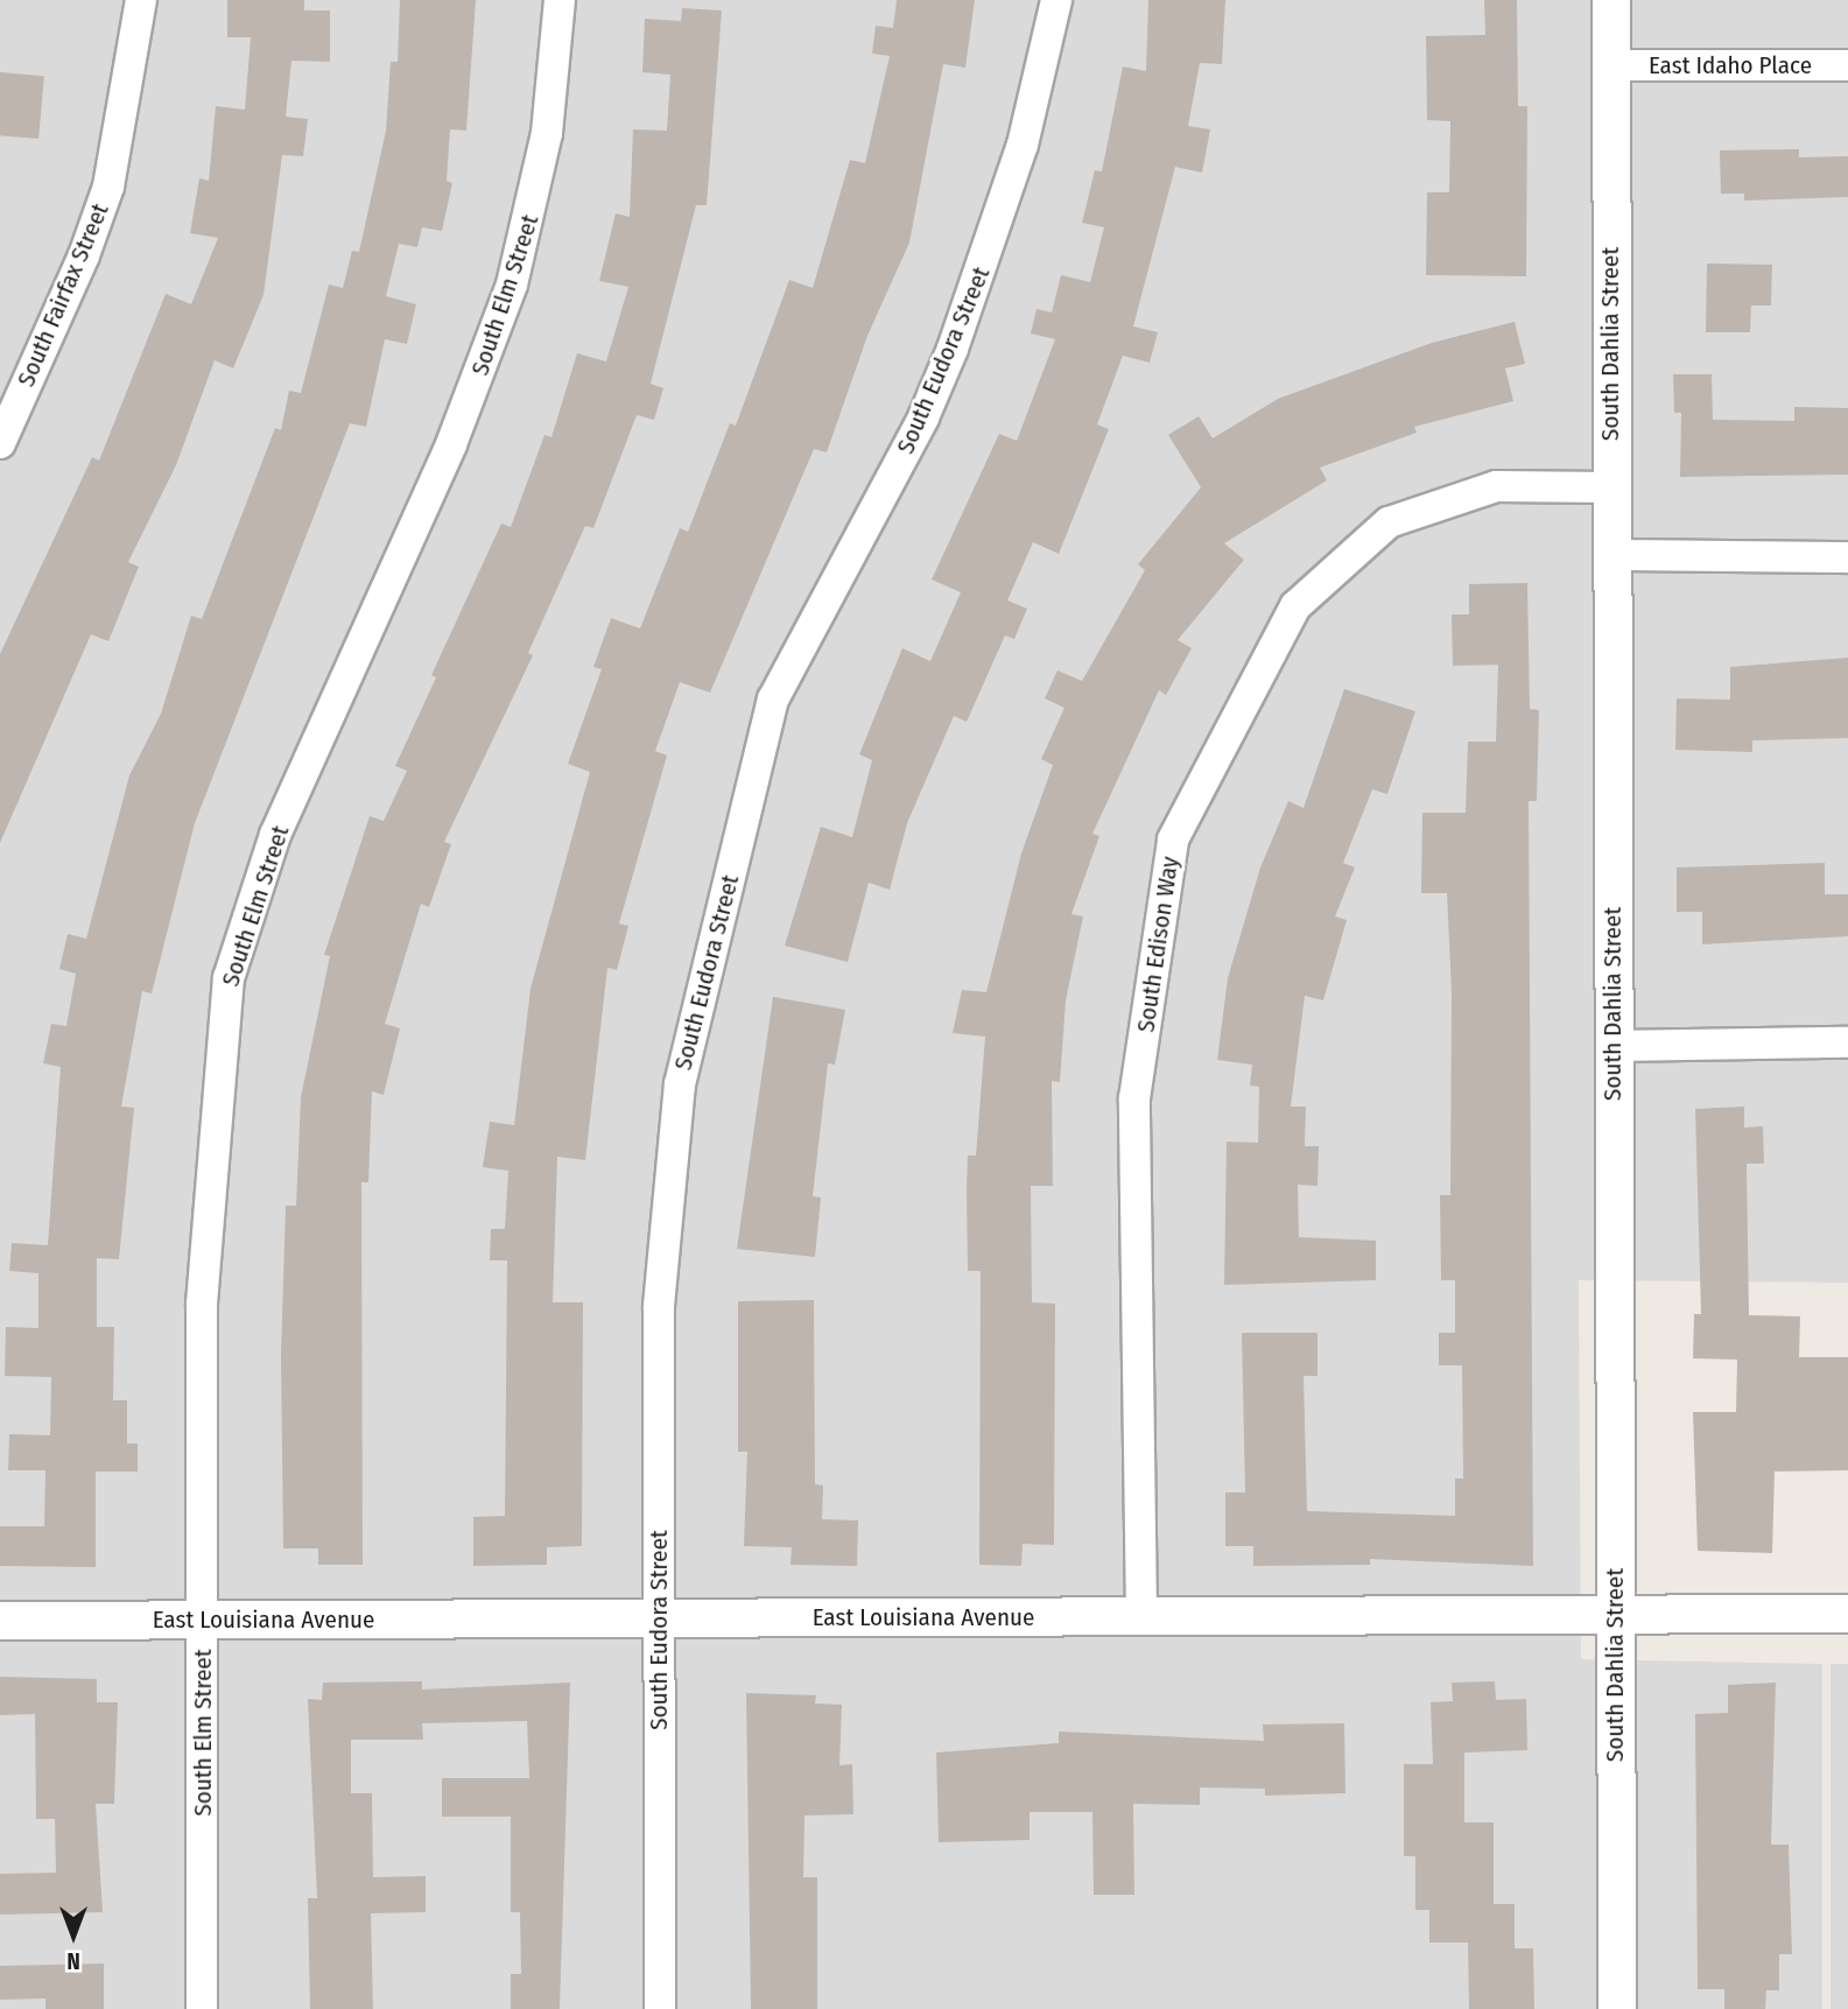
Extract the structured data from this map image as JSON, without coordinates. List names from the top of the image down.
{
  "streets": {
    "street": [
      "East Idaho Place",
      "South Fairfax Street",
      "South Elm Street",
      "South Dahlia Street",
      "South Eudora Street",
      "South Edison Way",
      "East Louisiana Avenue"
    ]
  },
  "crossings": [
    ["East Idaho Place", "South Dahlia Street"],
    ["South Elm Street", "East Louisiana Avenue"],
    ["South Dahlia Street", "South Edison Way"],
    ["South Dahlia Street", "East Louisiana Avenue"],
    ["South Eudora Street", "East Louisiana Avenue"],
    ["South Edison Way", "East Louisiana Avenue"]
  ],
  "north": "bottom"
}
